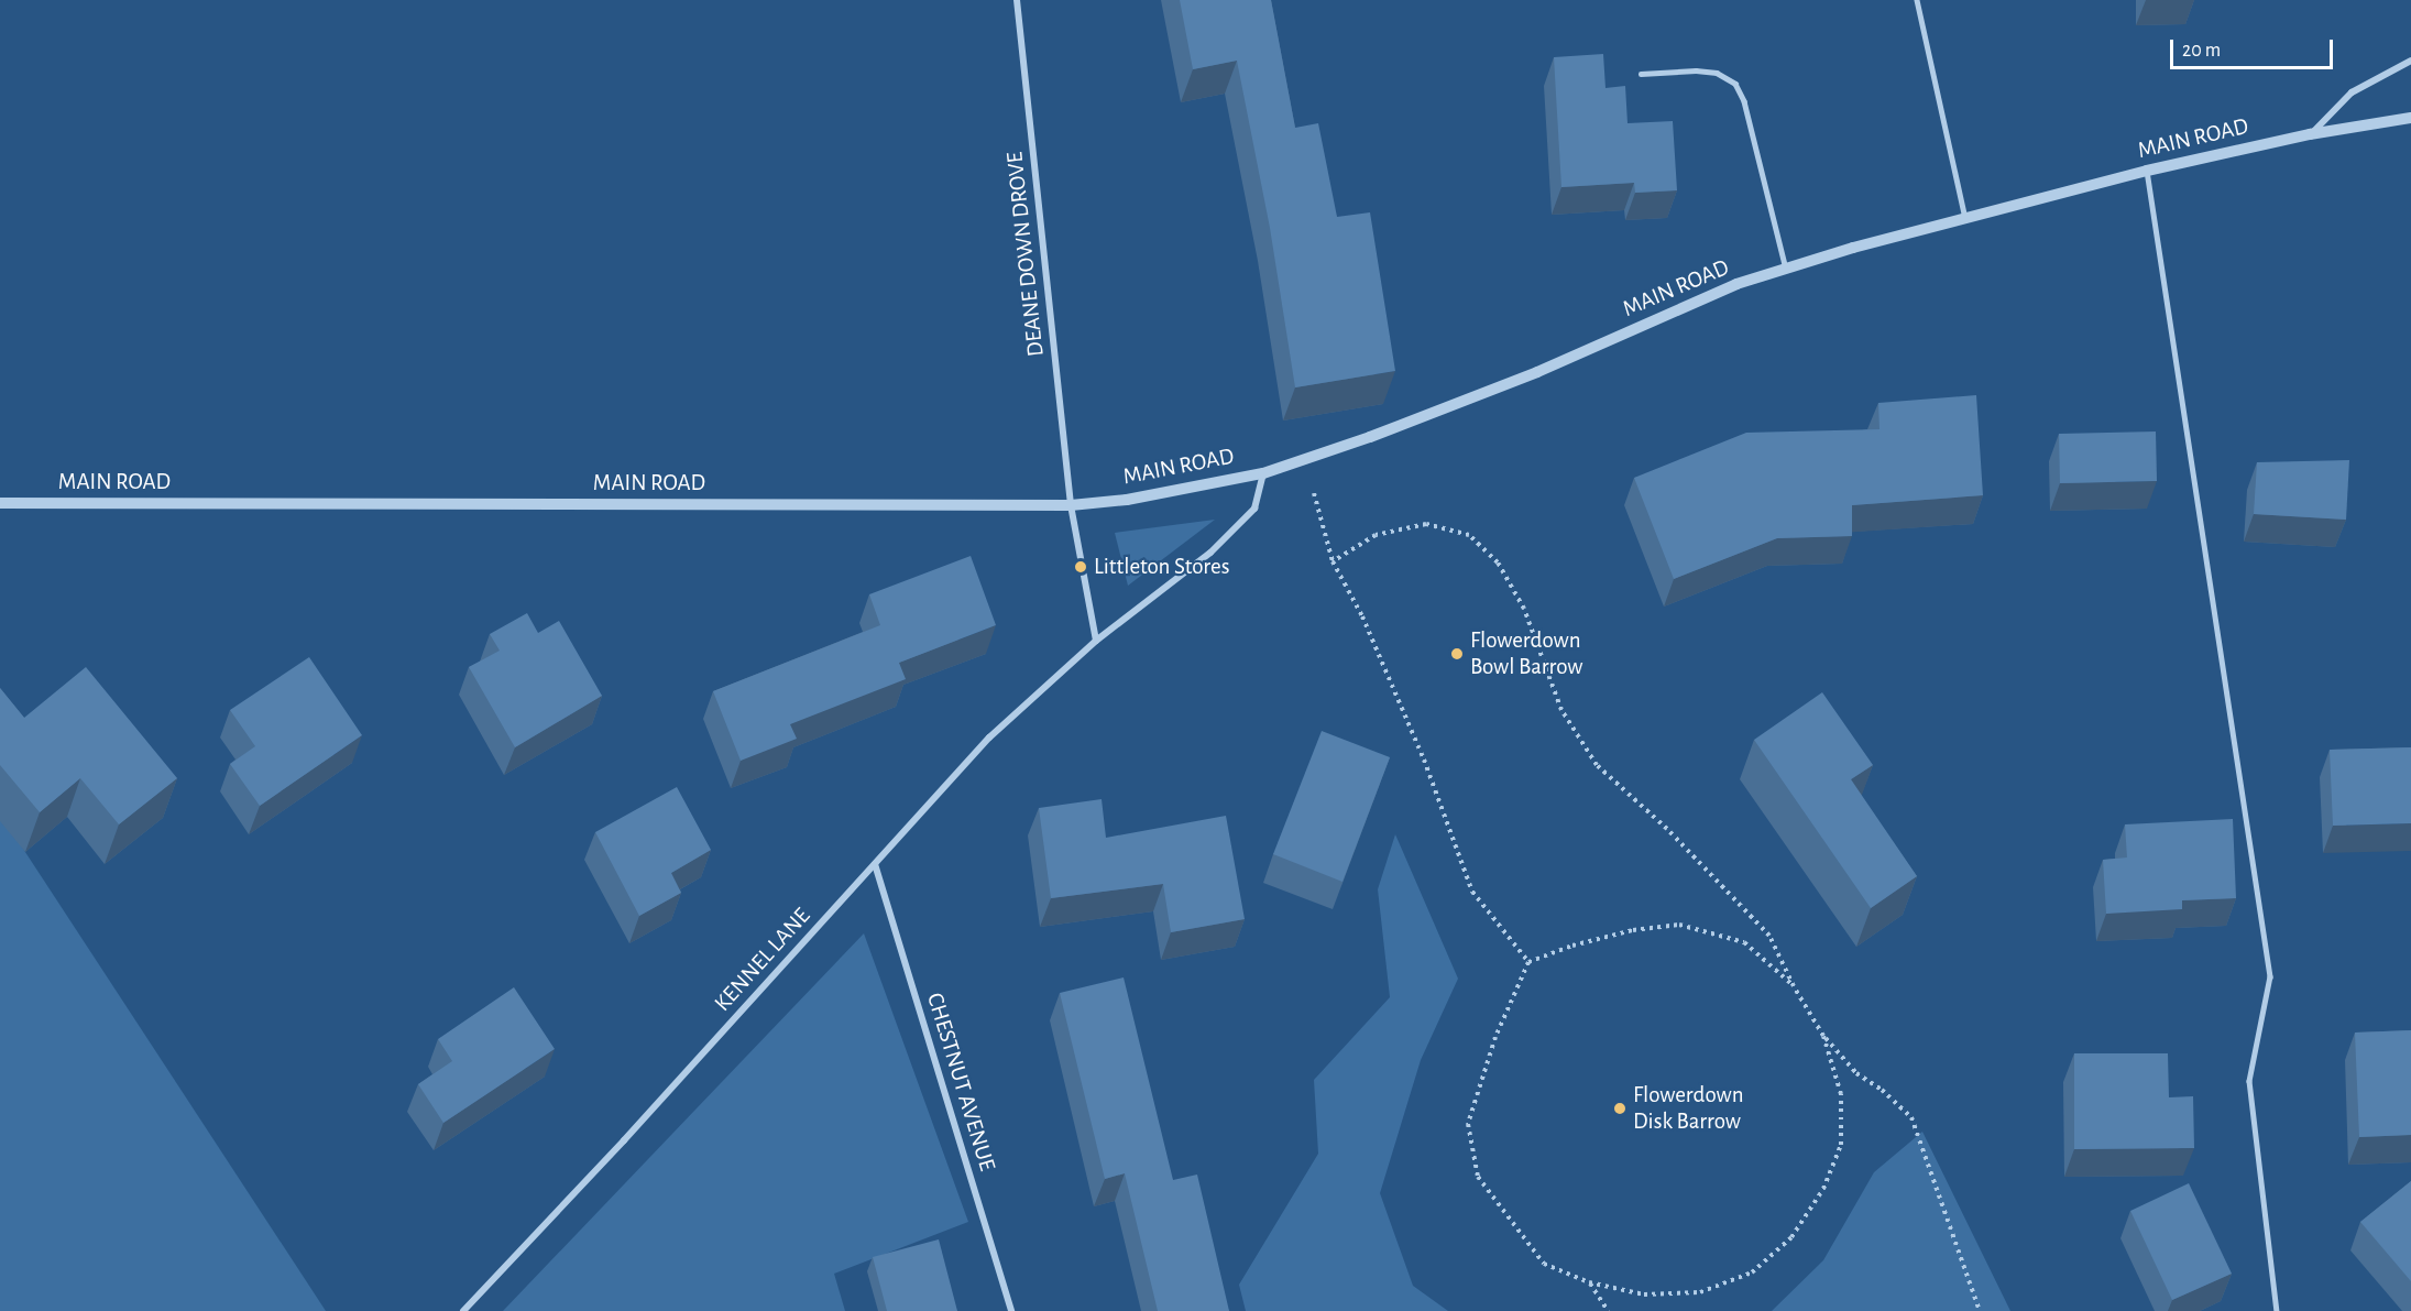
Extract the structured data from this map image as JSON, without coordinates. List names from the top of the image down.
{
  "streets": {
    "street": [
      "MAIN ROAD",
      "DEANE DOWN DROVE",
      "KENNEL LANE",
      "CHESTNUT AVENUE"
    ]
  },
  "crossings": [
    ["MAIN ROAD", "DEANE DOWN DROVE"],
    ["MAIN ROAD", "KENNEL LANE"],
    ["KENNEL LANE", "CHESTNUT AVENUE"]
  ],
  "places": ["Littleton Stores", "Flowerdown Bowl Barrow", "Flowerdown Disk Barrow"],
  "scale_bar": "20 m"
}
